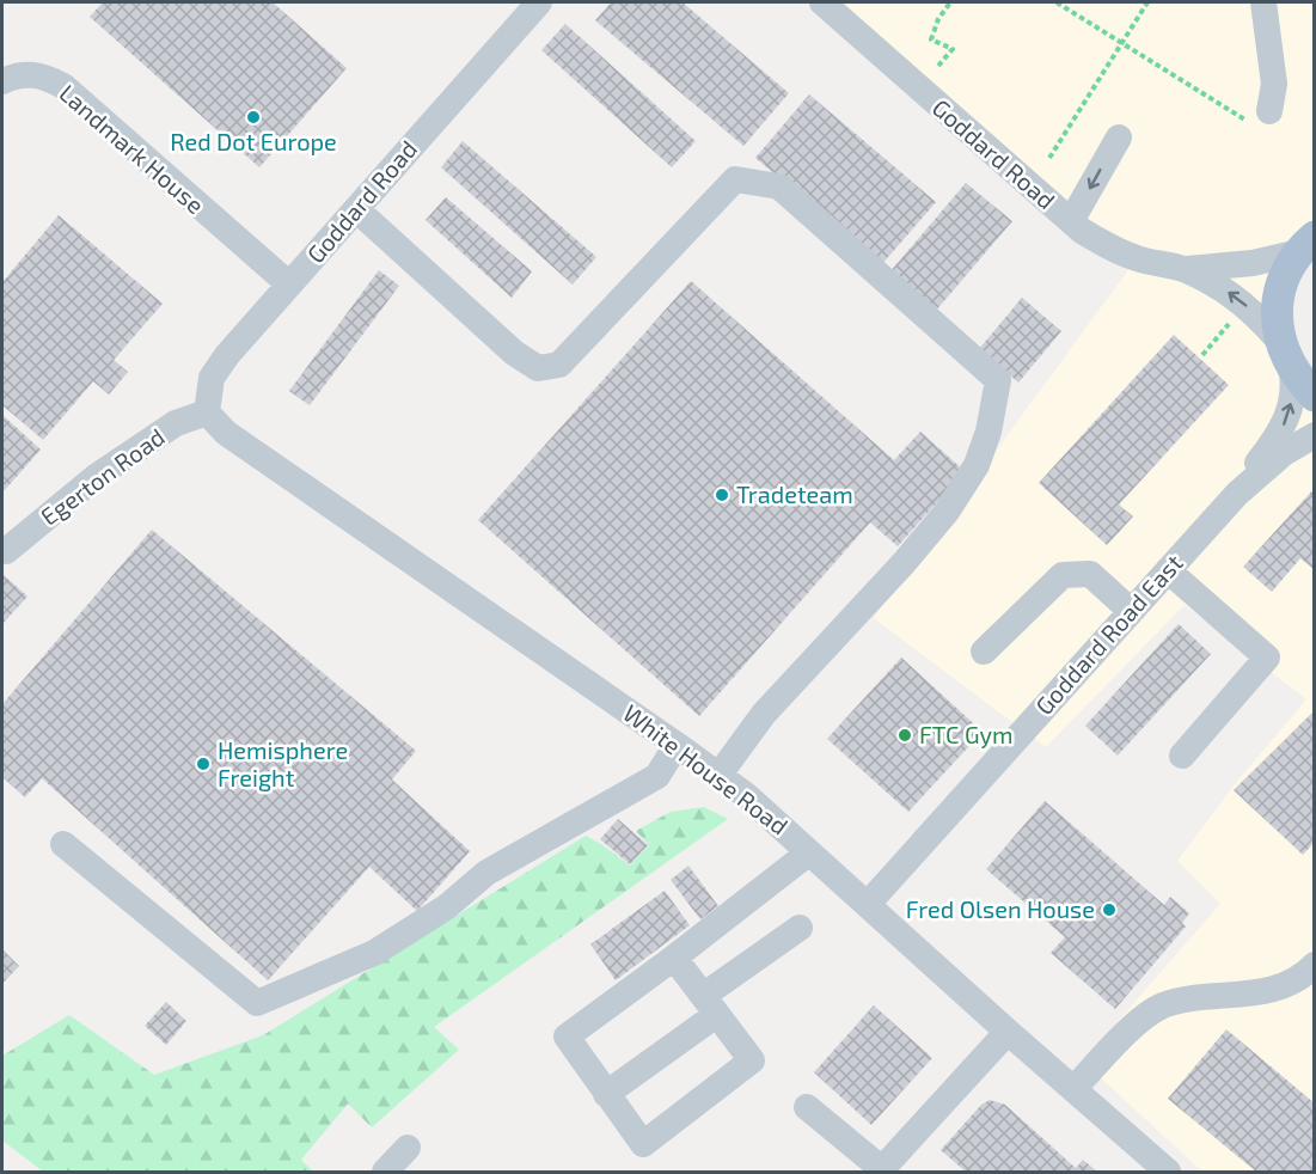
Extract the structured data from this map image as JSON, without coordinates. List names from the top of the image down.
{
  "streets": {
    "street": [
      "Landmark House",
      "Goddard Road",
      "Egerton Road",
      "Goddard Road East",
      "White House Road"
    ]
  },
  "crossings": [
    ["Landmark House", "Goddard Road"],
    ["Goddard Road", "Egerton Road"],
    ["Goddard Road", "Goddard Road East"],
    ["Goddard Road", "White House Road"],
    ["Egerton Road", "White House Road"],
    ["Goddard Road East", "White House Road"]
  ],
  "places": [
    "Red Dot Europe",
    "Tradeteam",
    "FTC Gym",
    "Hemisphere Freight",
    "Fred Olsen House"
  ]
}
